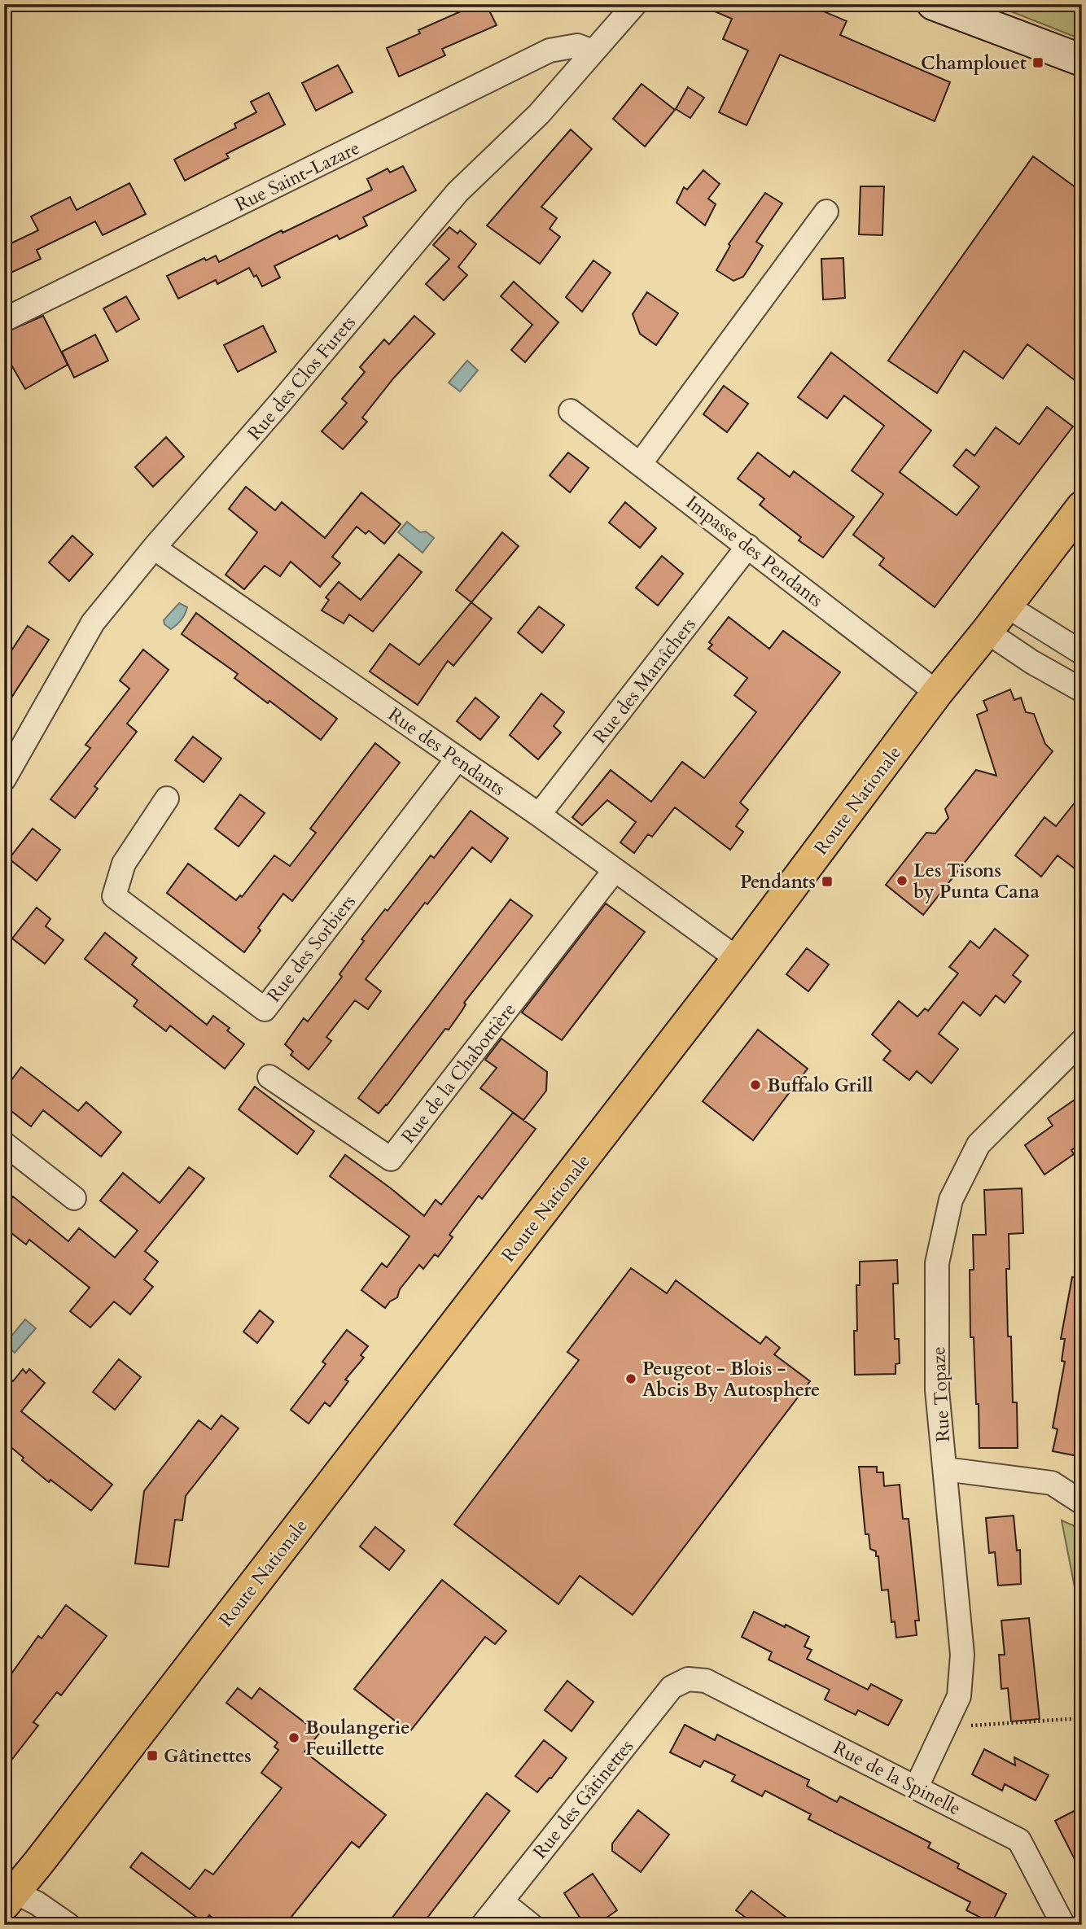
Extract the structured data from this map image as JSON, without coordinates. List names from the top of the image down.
{
  "streets": {
    "main road": ["Route Nationale"],
    "street": [
      "Rue Saint-Lazare",
      "Rue des Clos Furets",
      "Impasse des Pendants",
      "Rue des Maraîchers",
      "Rue des Pendants",
      "Rue des Sorbiers",
      "Rue de la Chabottière",
      "Rue Topaze",
      "Rue de la Spinelle",
      "Rue des Gâtinettes"
    ]
  },
  "crossings": [
    ["Rue Saint-Lazare", "Rue des Clos Furets"],
    ["Rue des Clos Furets", "Rue des Pendants"],
    ["Impasse des Pendants", "Rue des Maraîchers"],
    ["Impasse des Pendants", "Route Nationale"],
    ["Rue des Maraîchers", "Rue des Pendants"],
    ["Rue des Pendants", "Route Nationale"],
    ["Rue des Pendants", "Rue des Sorbiers"],
    ["Rue des Pendants", "Rue de la Chabottière"],
    ["Rue Topaze", "Rue de la Spinelle"],
    ["Rue de la Spinelle", "Rue des Gâtinettes"]
  ],
  "places": {
    "transit": ["Champlouet", "Pendants", "Gâtinettes"],
    "other": [
      "Les Tisons by Punta Cana",
      "Buffalo Grill",
      "Peugeot - Blois - Abcis By Autosphere",
      "Boulangerie Feuillette"
    ]
  }
}
